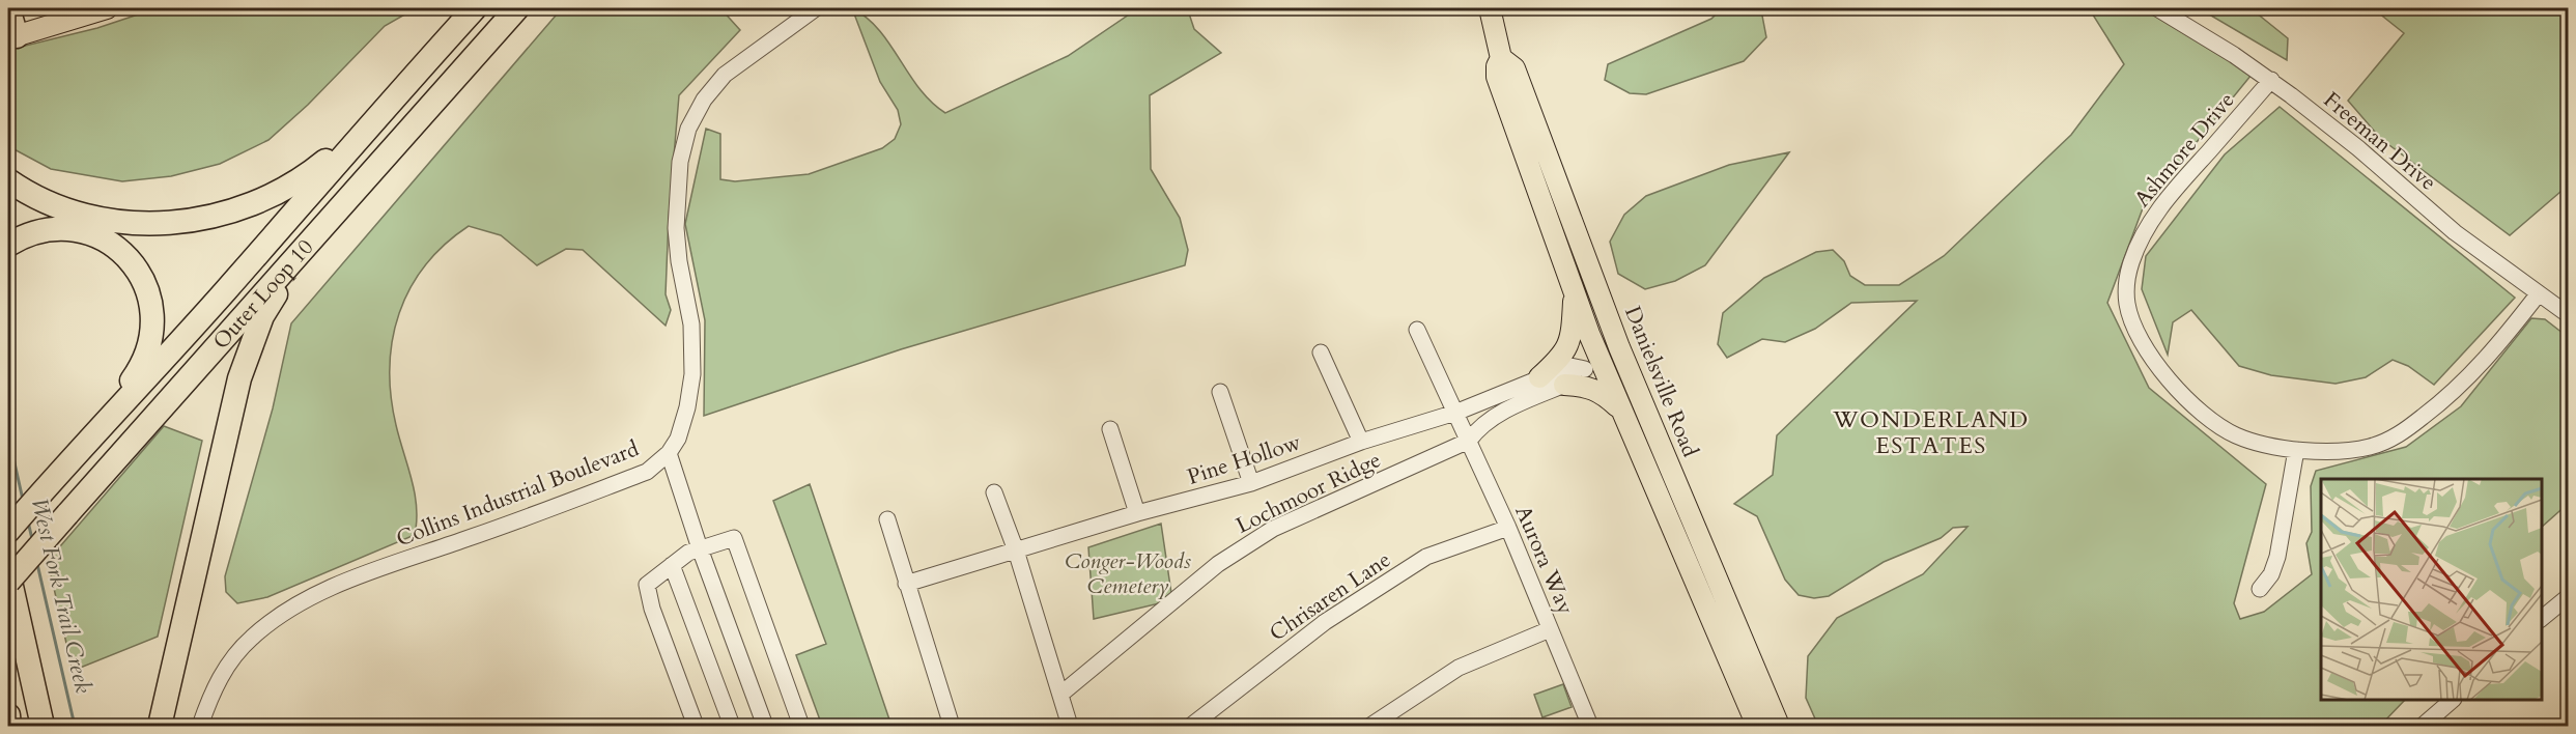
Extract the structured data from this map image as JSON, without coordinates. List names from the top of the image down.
{
  "streets": {
    "highway": ["Outer Loop 10"],
    "main road": ["Danielsville Road"],
    "street": [
      "Freeman Drive",
      "Ashmore Drive",
      "Pine Hollow",
      "Lochmoor Ridge",
      "Collins Industrial Boulevard",
      "Aurora Way",
      "Chrisaren Lane"
    ]
  },
  "crossings": [
    ["Freeman Drive", "Ashmore Drive"],
    ["Danielsville Road", "Pine Hollow"],
    ["Pine Hollow", "Aurora Way"],
    ["Lochmoor Ridge", "Aurora Way"],
    ["Aurora Way", "Chrisaren Lane"]
  ],
  "districts": ["WONDERLAND ESTATES"],
  "water": ["West Fork Trail Creek"],
  "parks": ["Conger-Woods Cemetery"]
}
